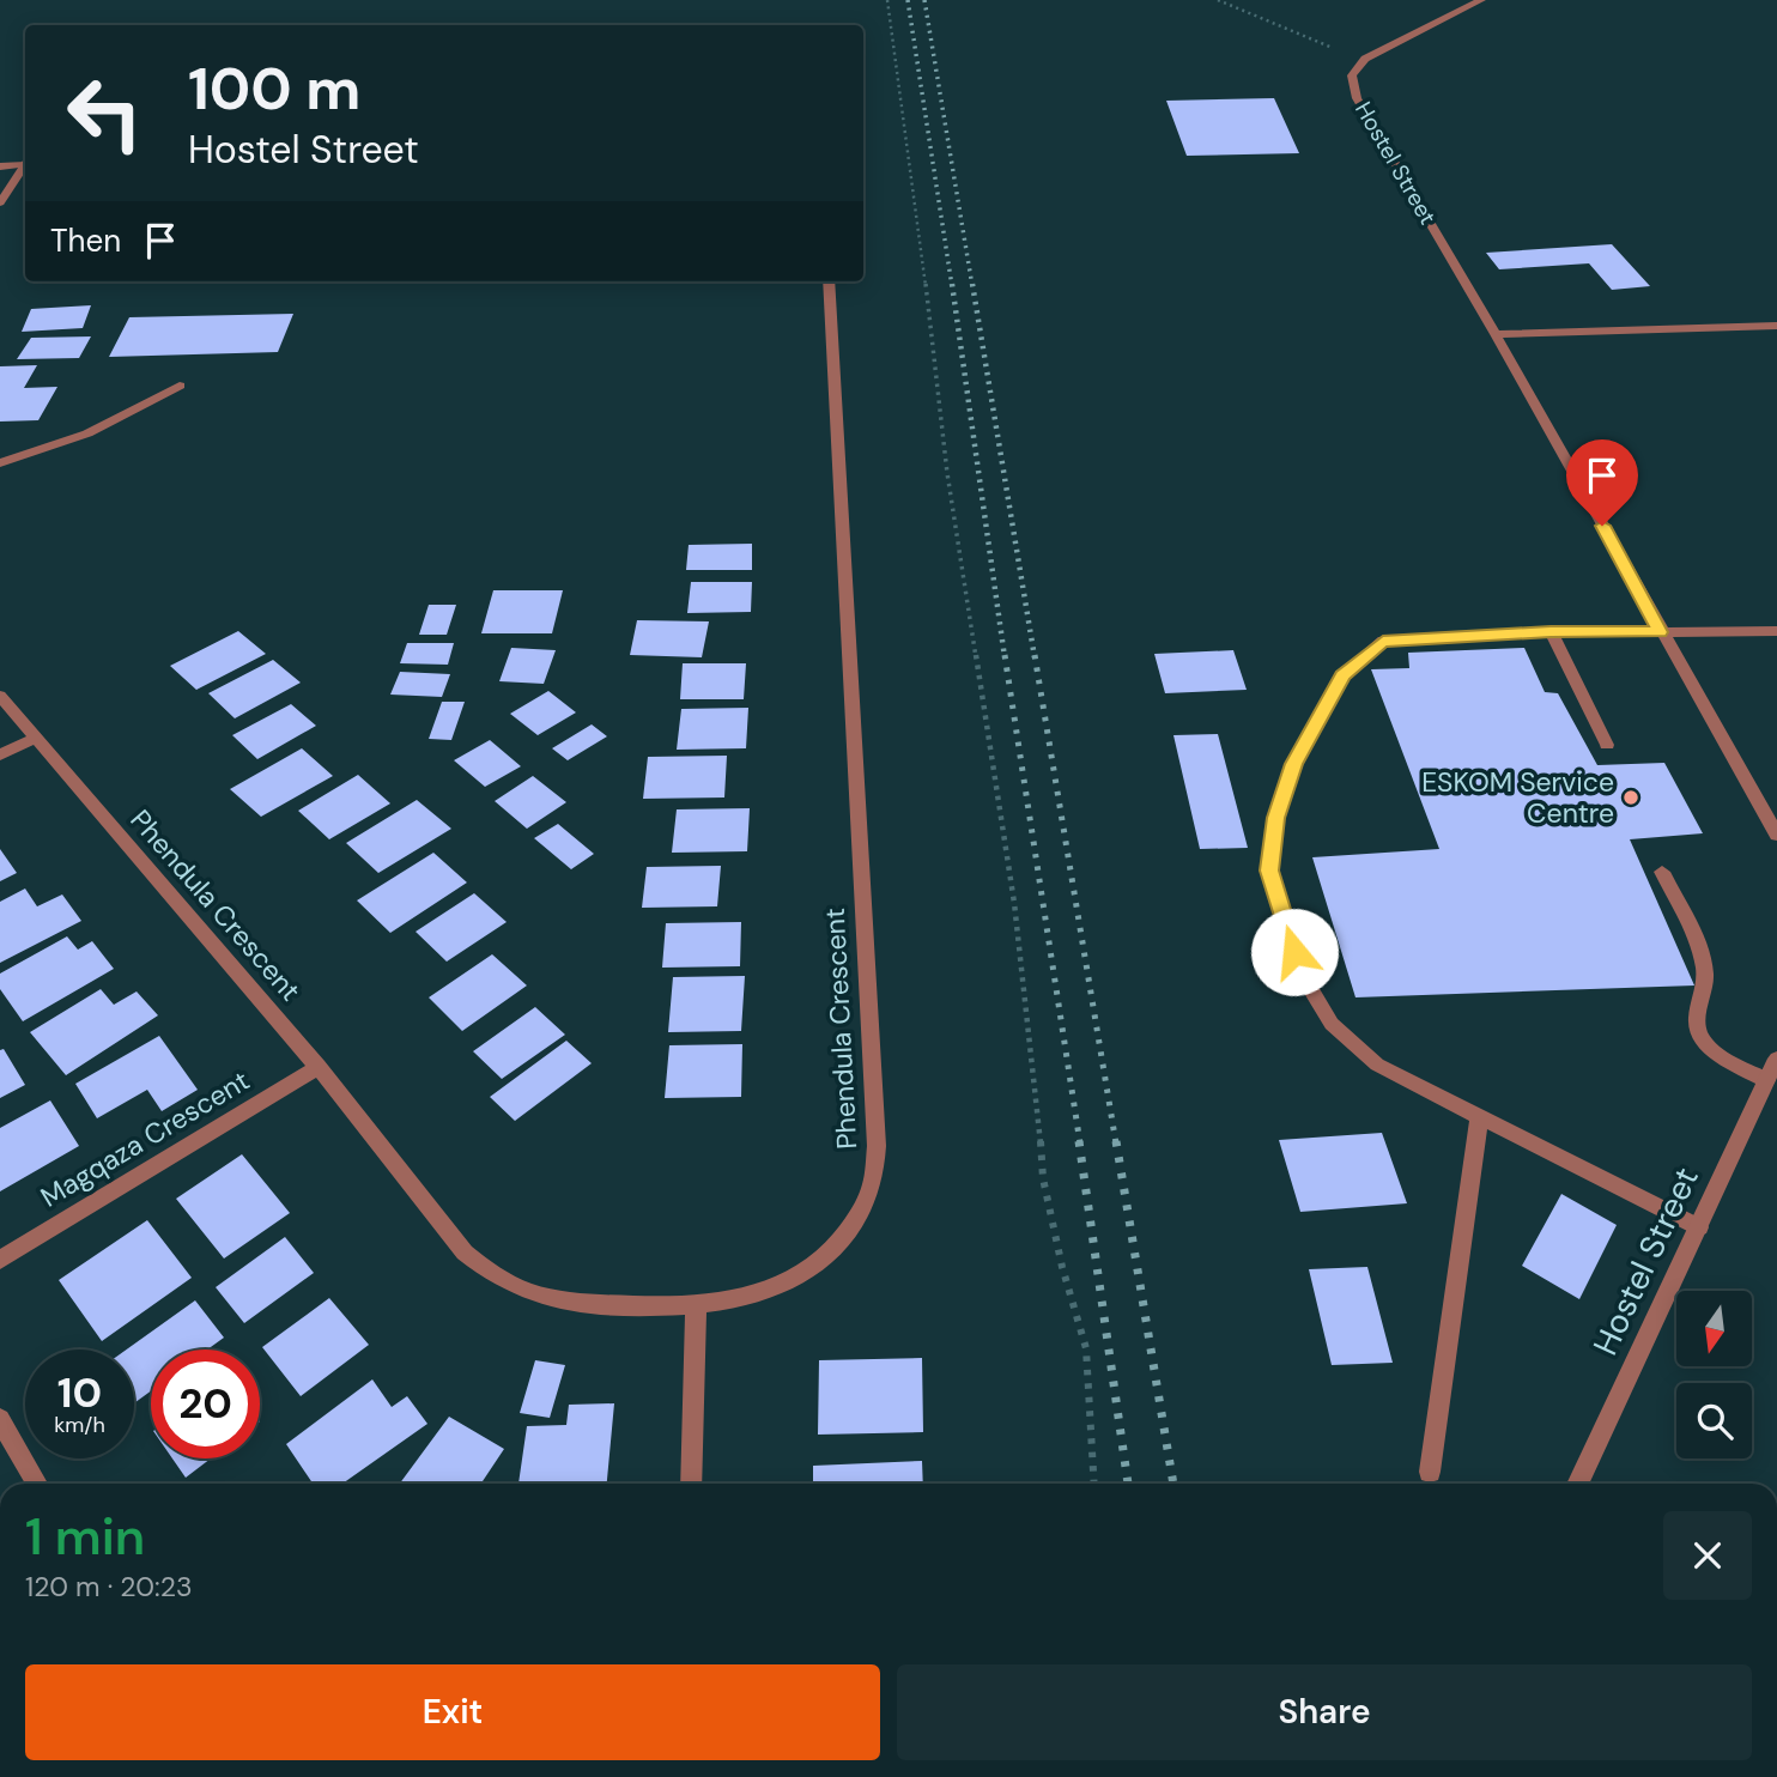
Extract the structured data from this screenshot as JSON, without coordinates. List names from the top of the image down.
{
  "streets": {
    "street": ["Hostel Street", "Phendula Crescent", "Magqaza Crescent"]
  },
  "crossings": [
    ["Phendula Crescent", "Magqaza Crescent"]
  ],
  "places": ["ESKOM Service Centre"],
  "north": "bottom",
  "page": {
    "turn": ["100 m", "Hostel Street"],
    "then": "Then",
    "speed": "10 km/h",
    "limit": "20",
    "heading": ["1 min", "120 m · 20:23"],
    "buttons": ["Exit", "Share"]
  }
}
